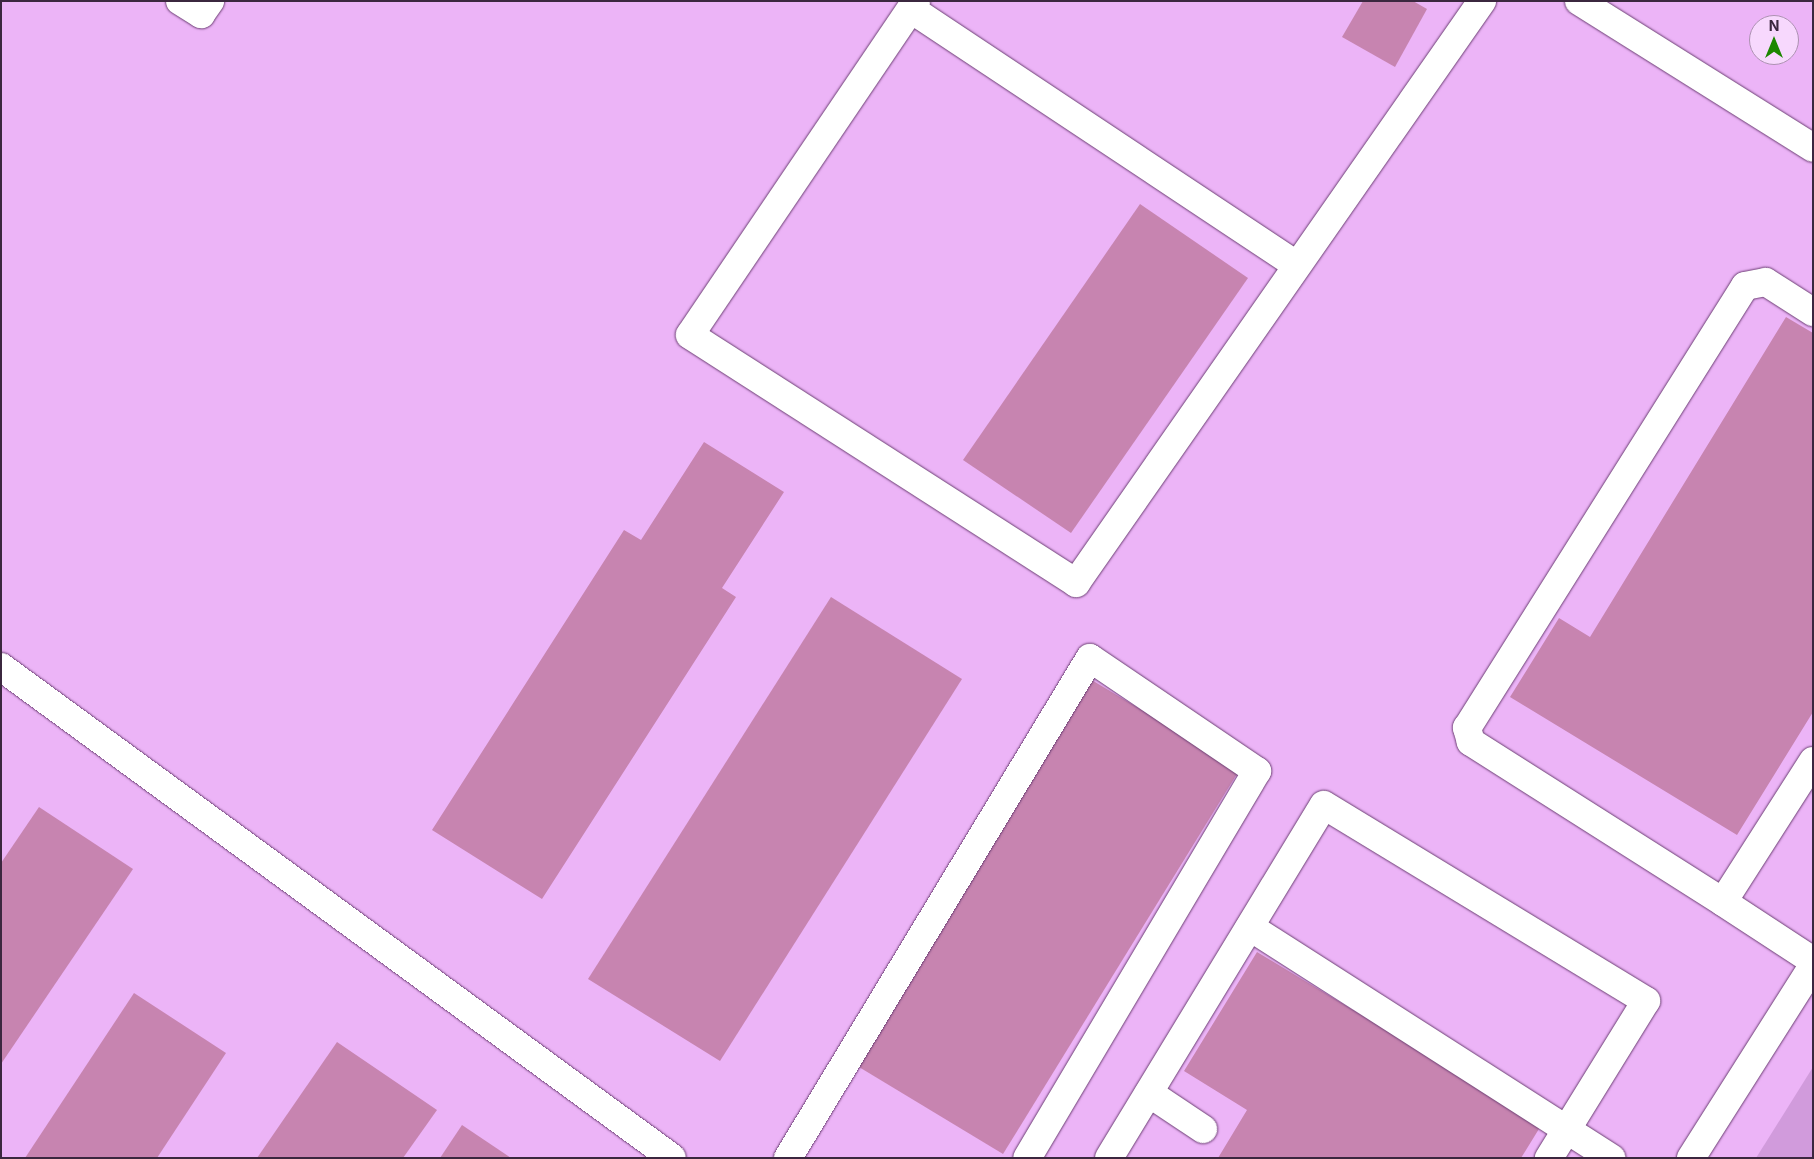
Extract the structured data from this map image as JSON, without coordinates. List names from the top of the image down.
{
  "north": "top"
}
